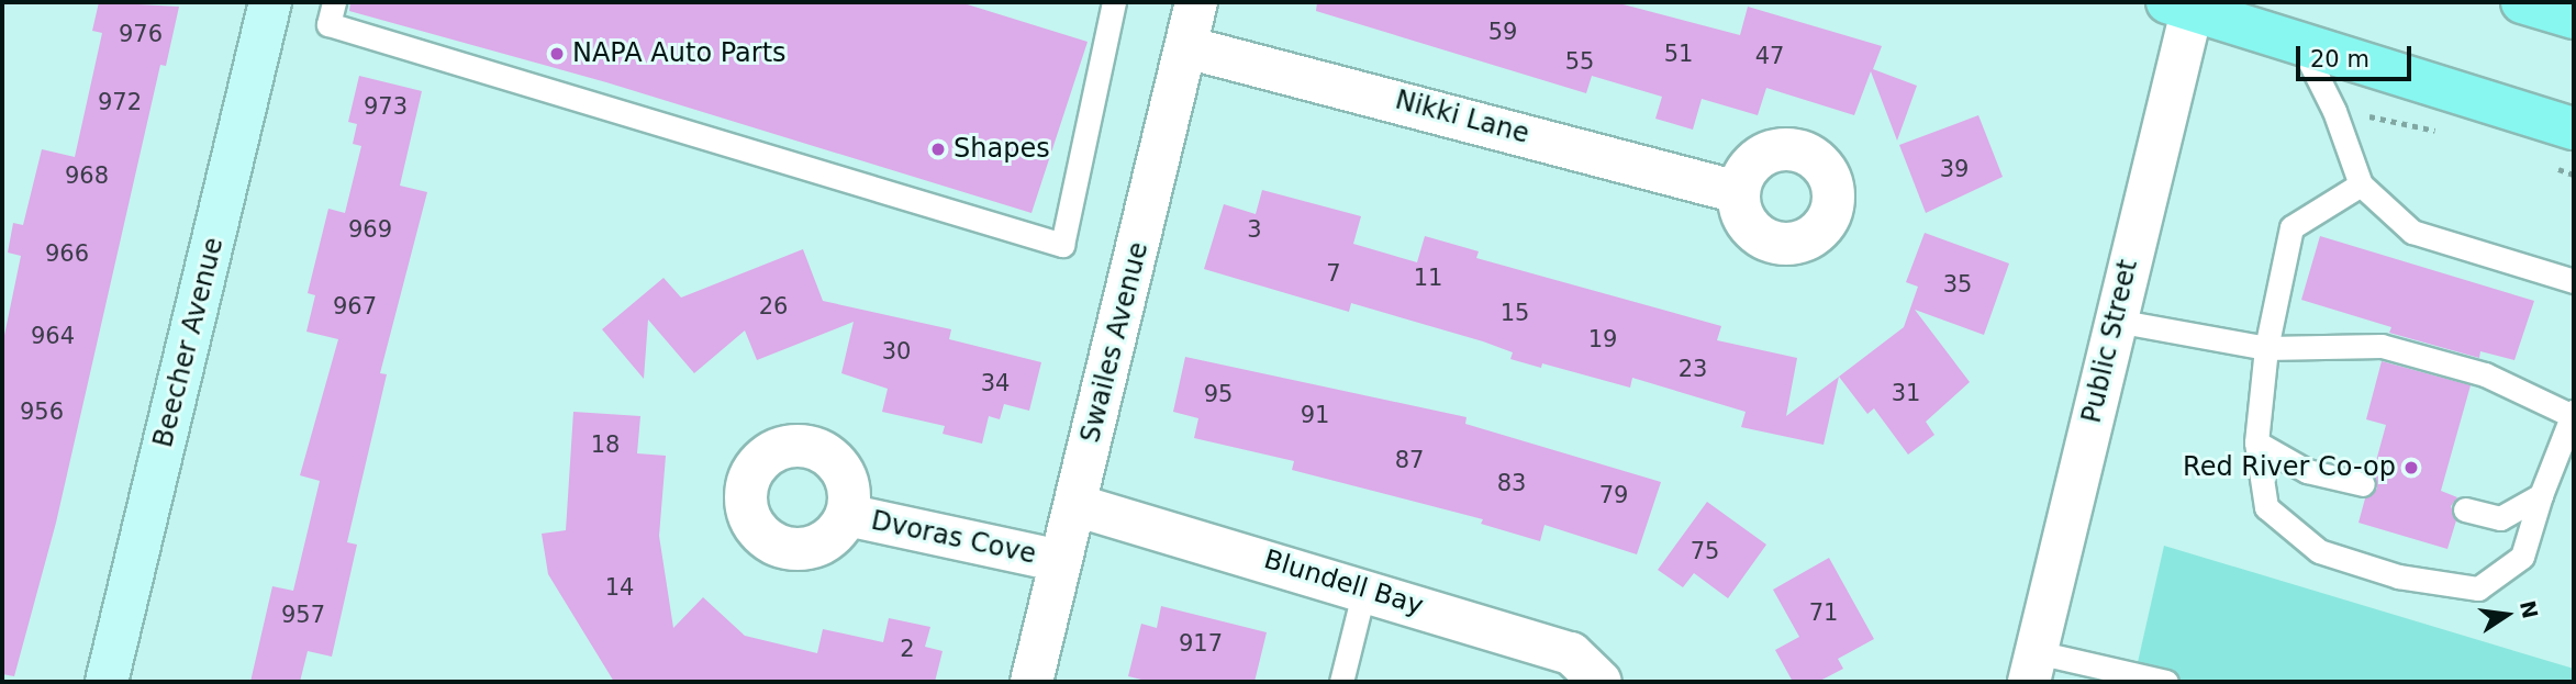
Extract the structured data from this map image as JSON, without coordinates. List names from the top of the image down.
{
  "streets": {
    "street": [
      "Nikki Lane",
      "Public Street",
      "Beecher Avenue",
      "Swailes Avenue",
      "Dvoras Cove",
      "Blundell Bay"
    ]
  },
  "crossings": [
    ["Nikki Lane", "Swailes Avenue"],
    ["Swailes Avenue", "Dvoras Cove"],
    ["Swailes Avenue", "Blundell Bay"]
  ],
  "places": ["NAPA Auto Parts", "Shapes", "Red River Co-op"],
  "house_numbers": [
    "59",
    "976",
    "51",
    "47",
    "55",
    "972",
    "973",
    "39",
    "968",
    "969",
    "3",
    "966",
    "7",
    "11",
    "35",
    "967",
    "26",
    "15",
    "964",
    "19",
    "30",
    "23",
    "34",
    "31",
    "95",
    "956",
    "91",
    "18",
    "87",
    "83",
    "79",
    "75",
    "14",
    "71",
    "957",
    "917",
    "2"
  ],
  "scale_bar": "20 m",
  "north": "right"
}
